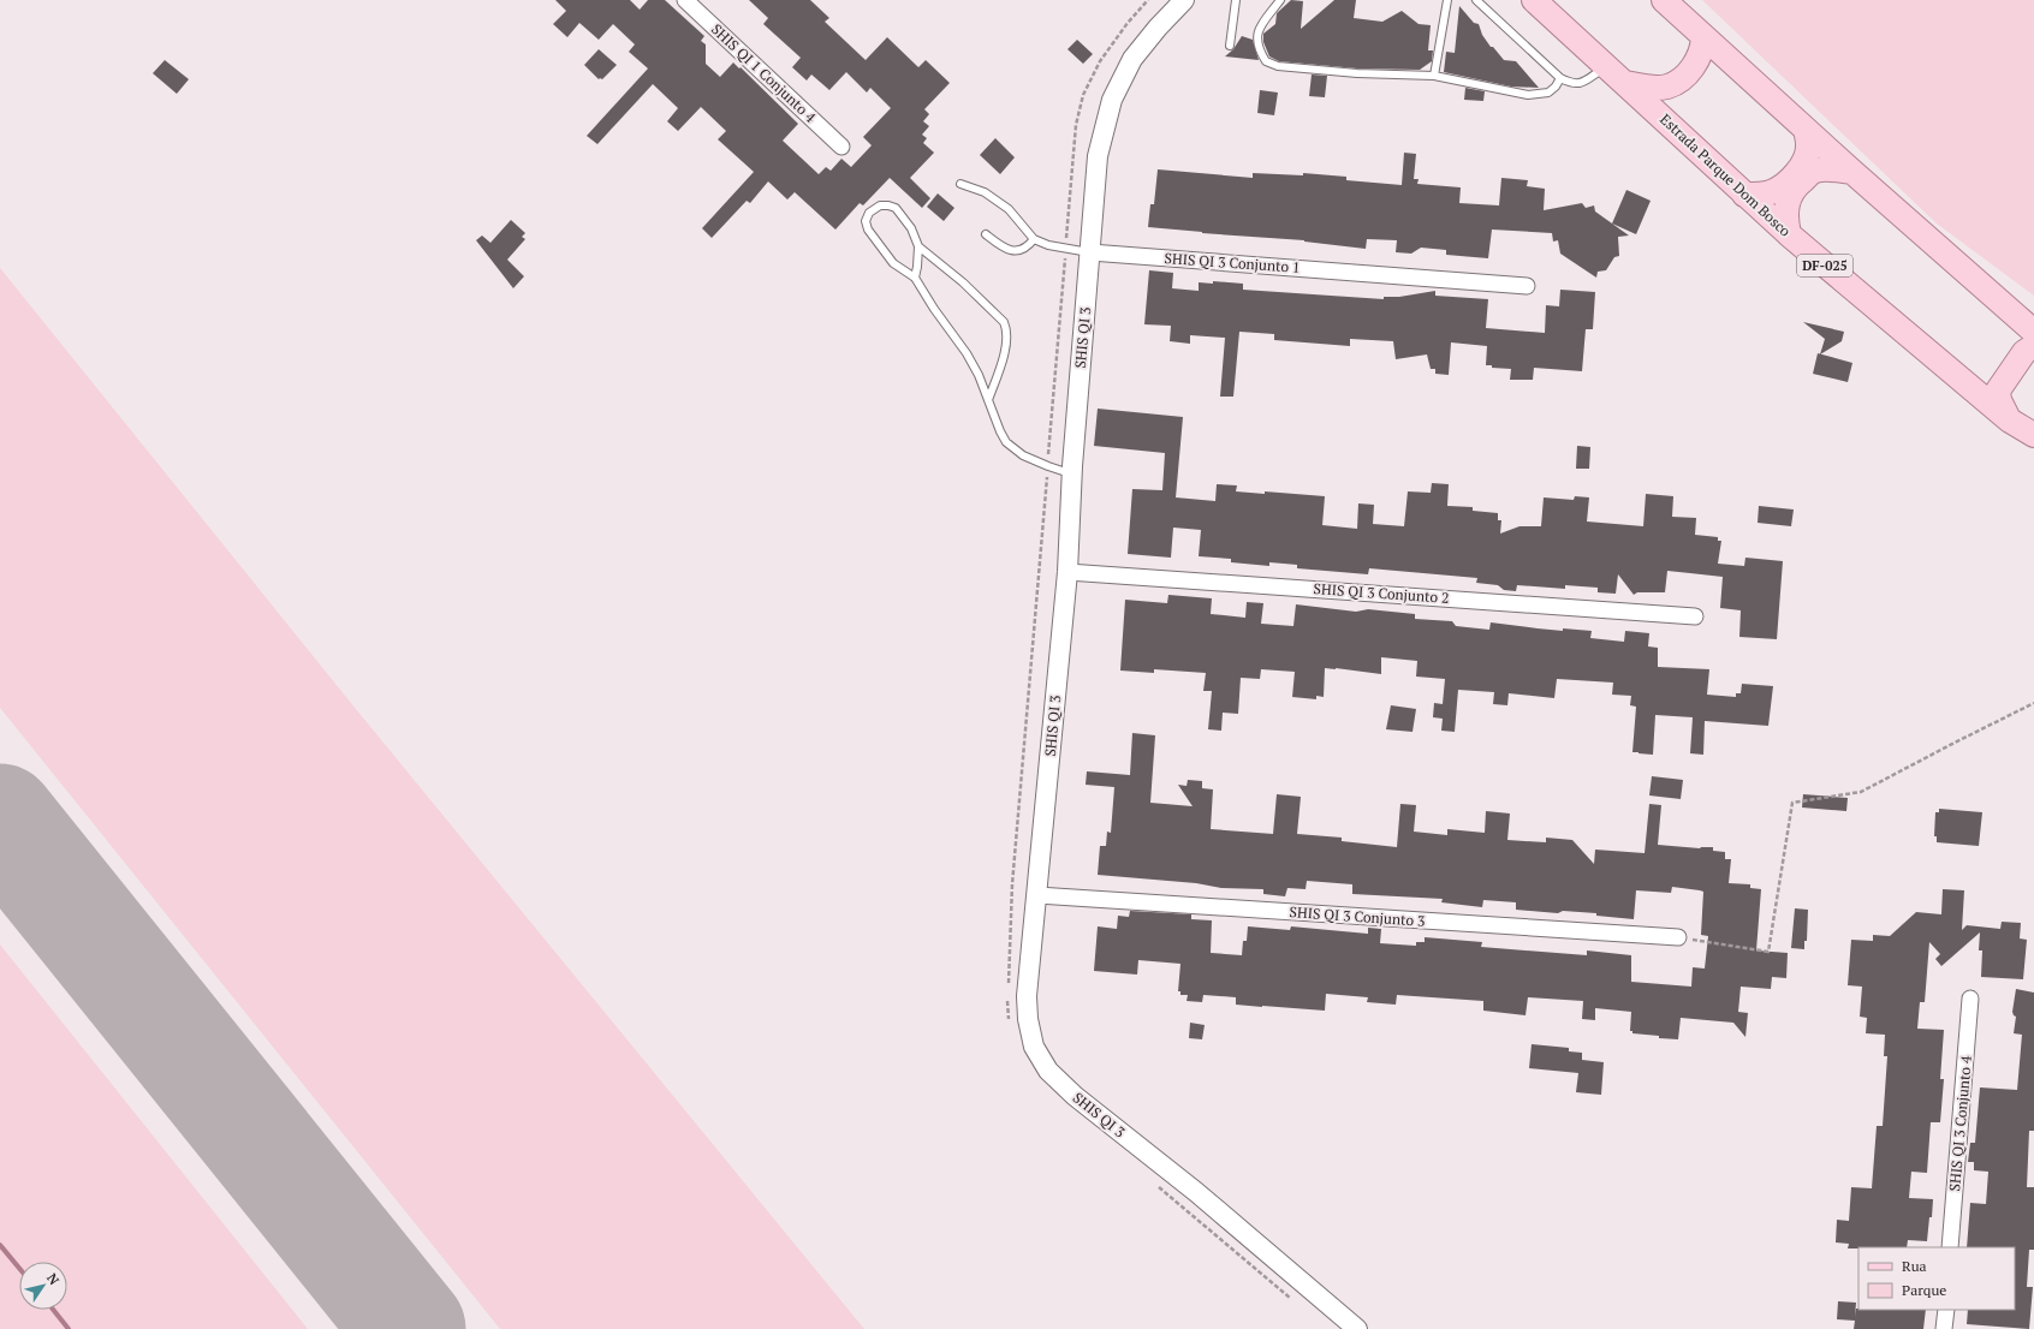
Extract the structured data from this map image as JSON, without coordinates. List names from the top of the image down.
{
  "streets": {
    "main road": ["Estrada Parque Dom Bosco", "DF-025"],
    "street": [
      "SHIS QI 1 Conjunto 4",
      "SHIS QI 3 Conjunto 1",
      "SHIS QI 3",
      "SHIS QI 3 Conjunto 2",
      "SHIS QI 3 Conjunto 3",
      "SHIS QI 3 Conjunto 4"
    ]
  },
  "crossings": [
    ["SHIS QI 3 Conjunto 1", "SHIS QI 3"],
    ["SHIS QI 3", "SHIS QI 3 Conjunto 2"],
    ["SHIS QI 3", "SHIS QI 3 Conjunto 3"]
  ],
  "legend": ["Rua", "Parque"],
  "north": "top right"
}
